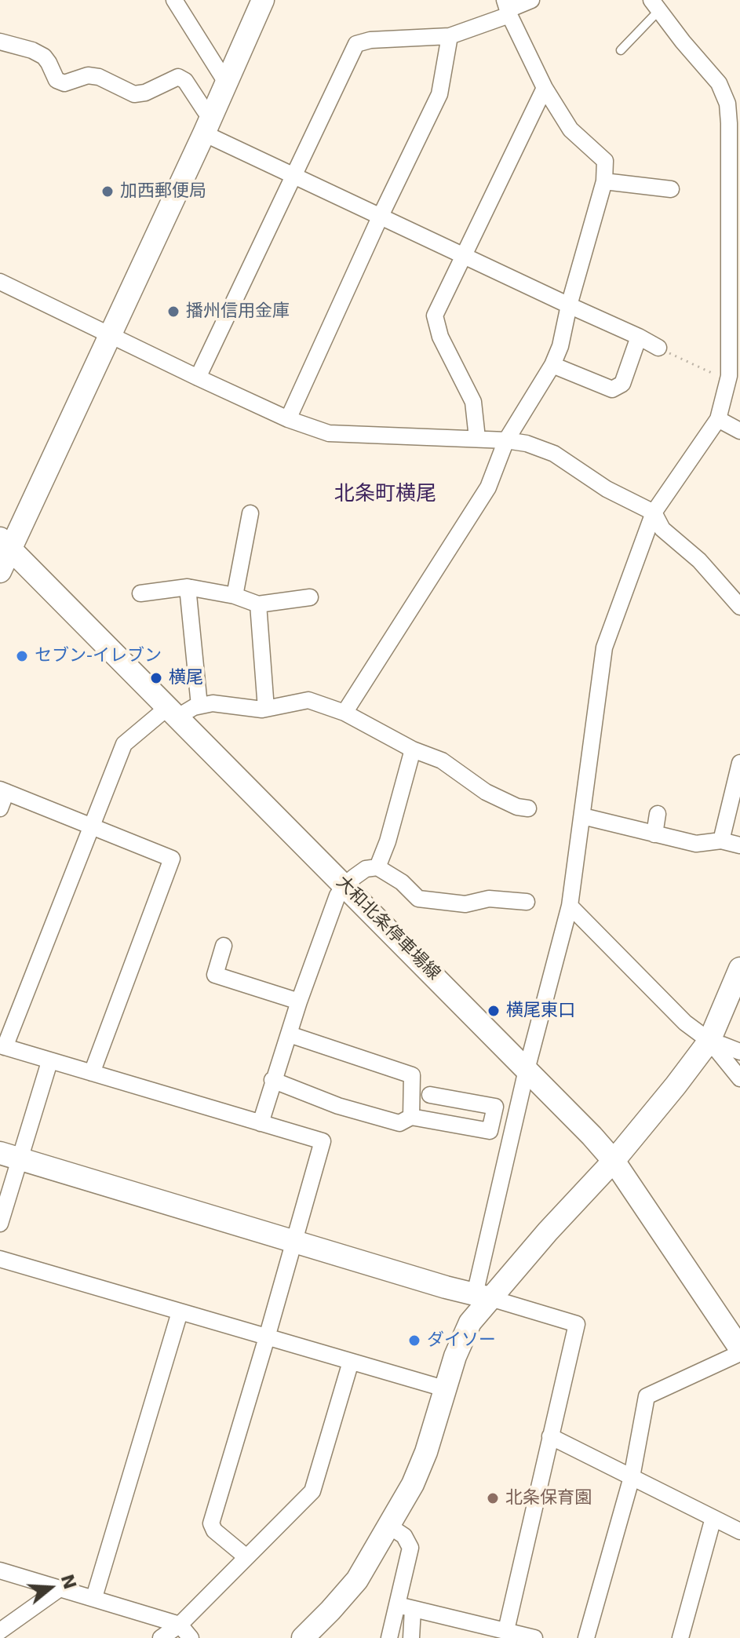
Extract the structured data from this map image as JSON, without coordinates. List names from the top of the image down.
{
  "streets": {
    "street": ["大和北条停車場線"]
  },
  "districts": ["北条町横尾"],
  "places": [
    "加西郵便局",
    "播州信用金庫",
    "セブン-イレブン",
    "横尾",
    "横尾東口",
    "ダイソー",
    "北条保育園"
  ],
  "north": "right"
}
